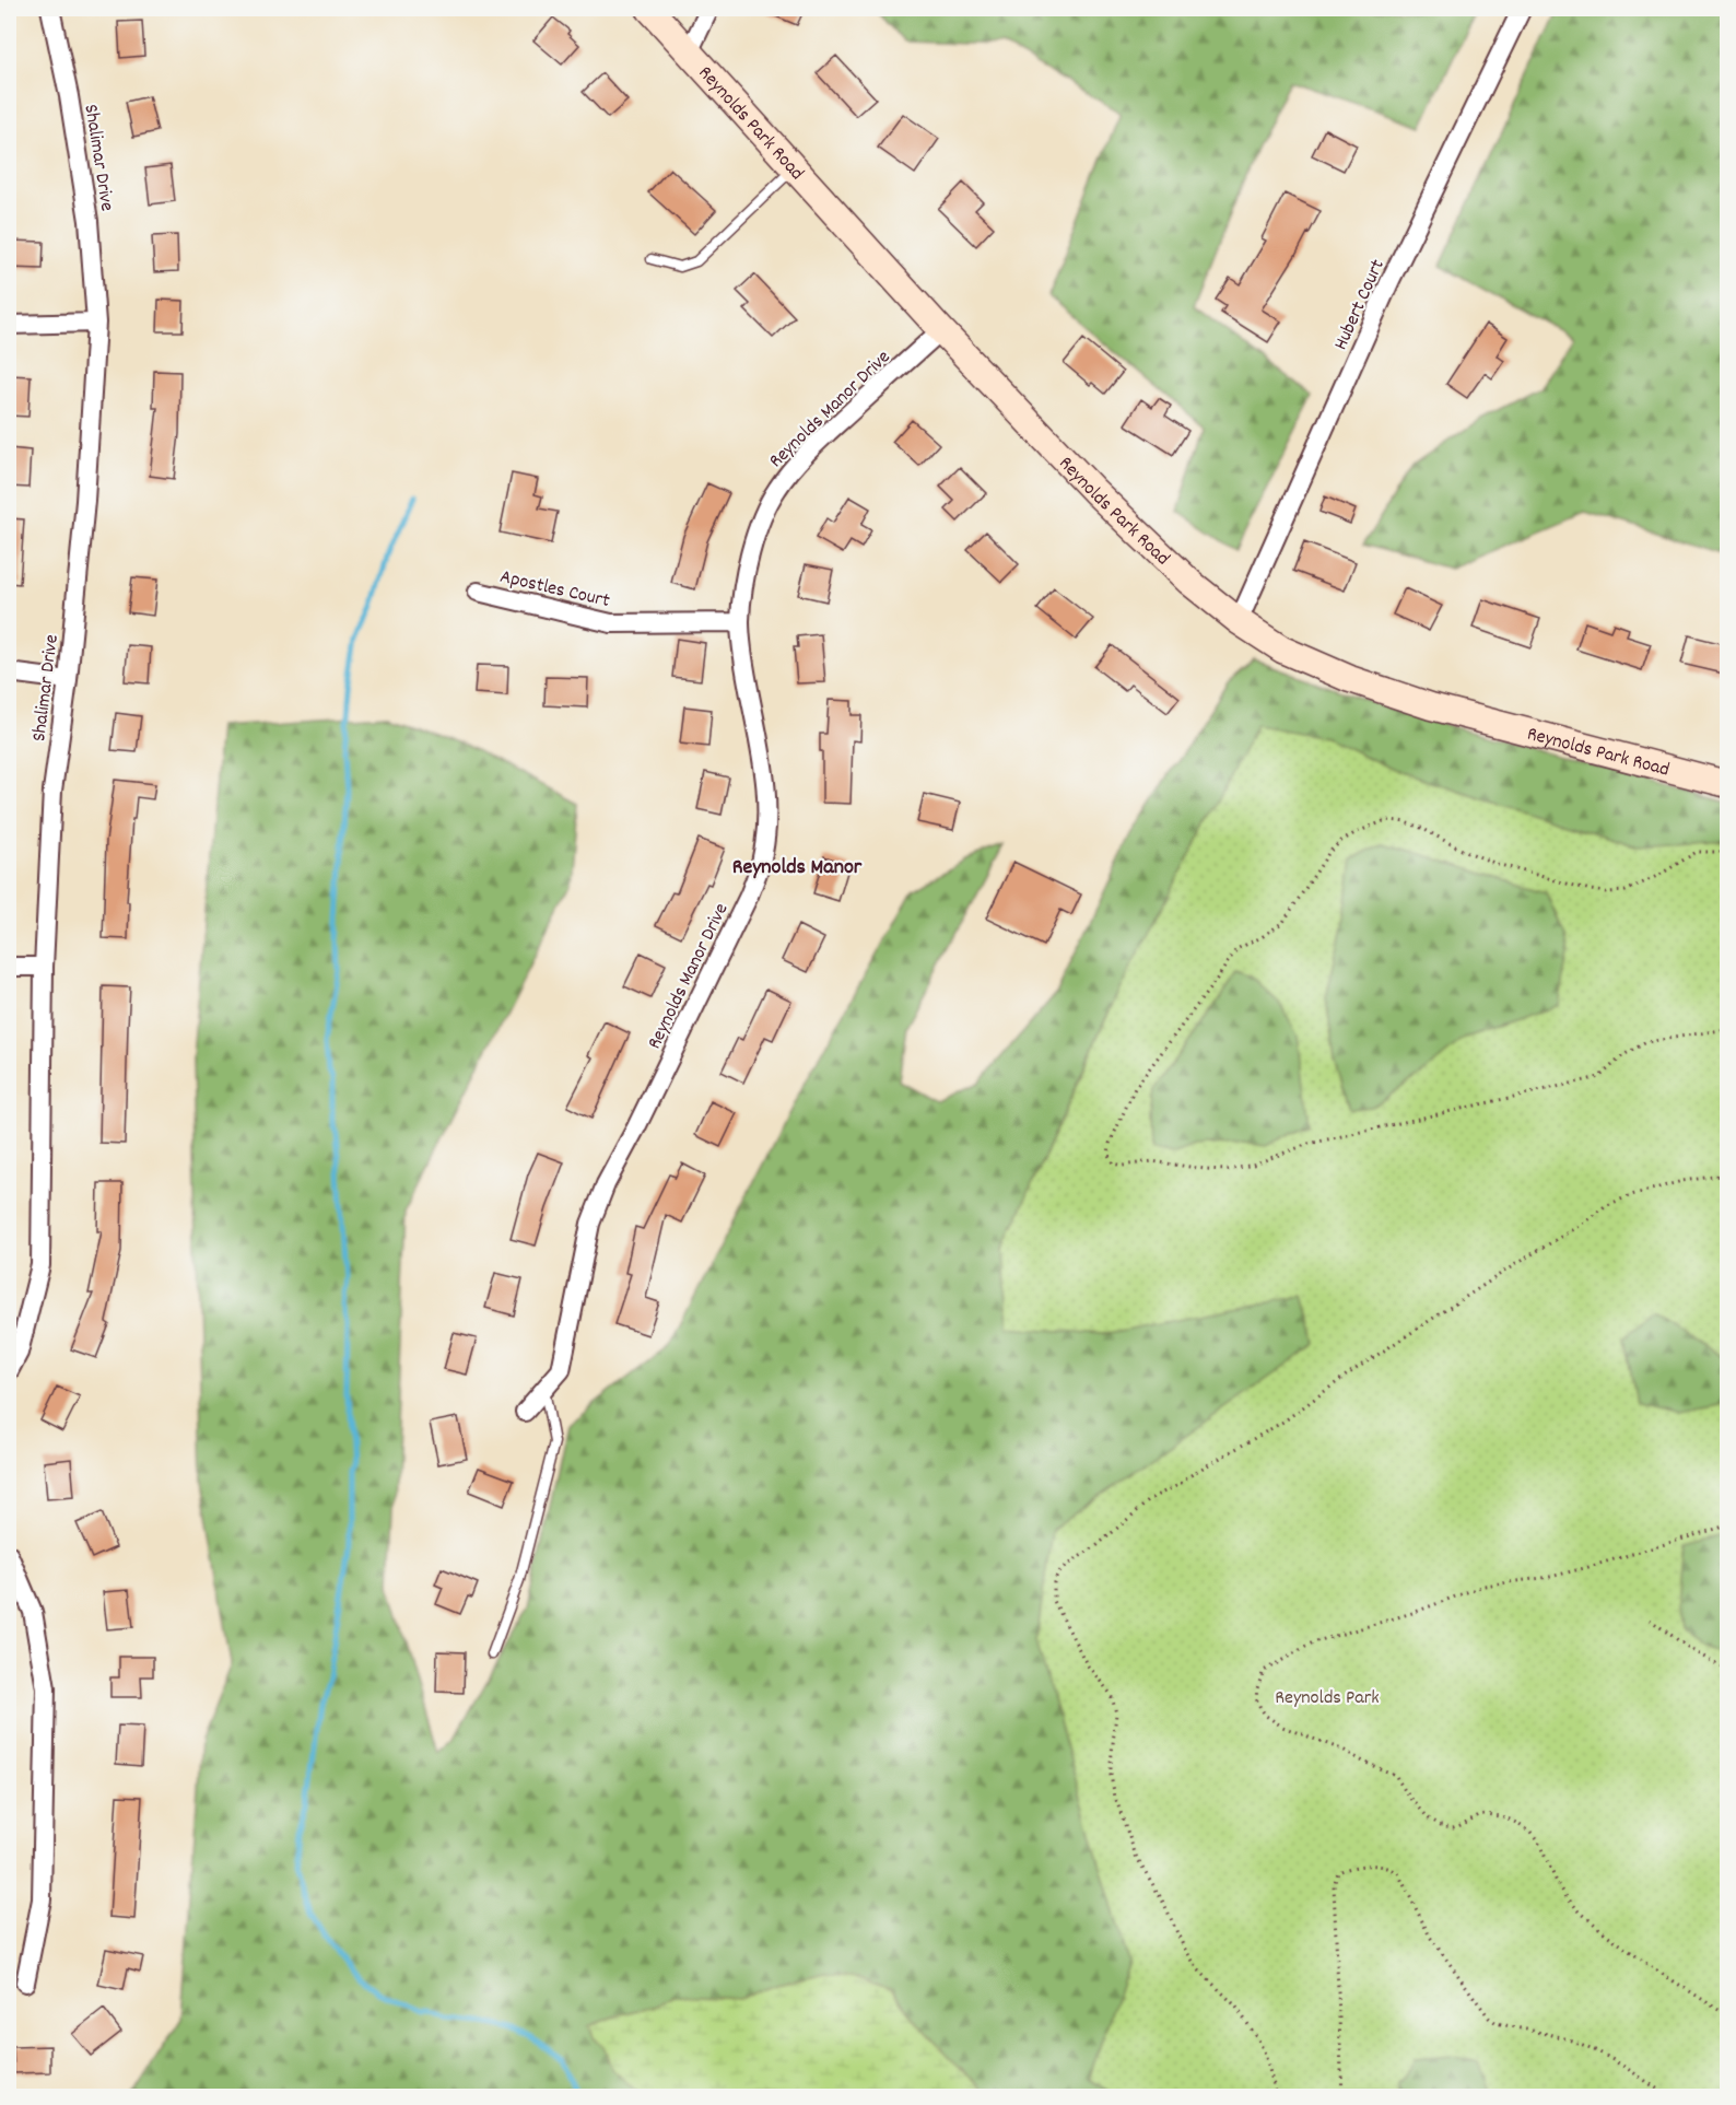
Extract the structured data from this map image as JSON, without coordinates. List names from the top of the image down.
{
  "streets": {
    "main road": ["Reynolds Park Road"],
    "street": [
      "Shalimar Drive",
      "Hubert Court",
      "Reynolds Manor Drive",
      "Apostles Court"
    ]
  },
  "crossings": [
    ["Reynolds Park Road", "Hubert Court"],
    ["Reynolds Park Road", "Reynolds Manor Drive"],
    ["Reynolds Manor Drive", "Apostles Court"]
  ],
  "districts": ["Reynolds Manor"],
  "parks": ["Reynolds Park"]
}
